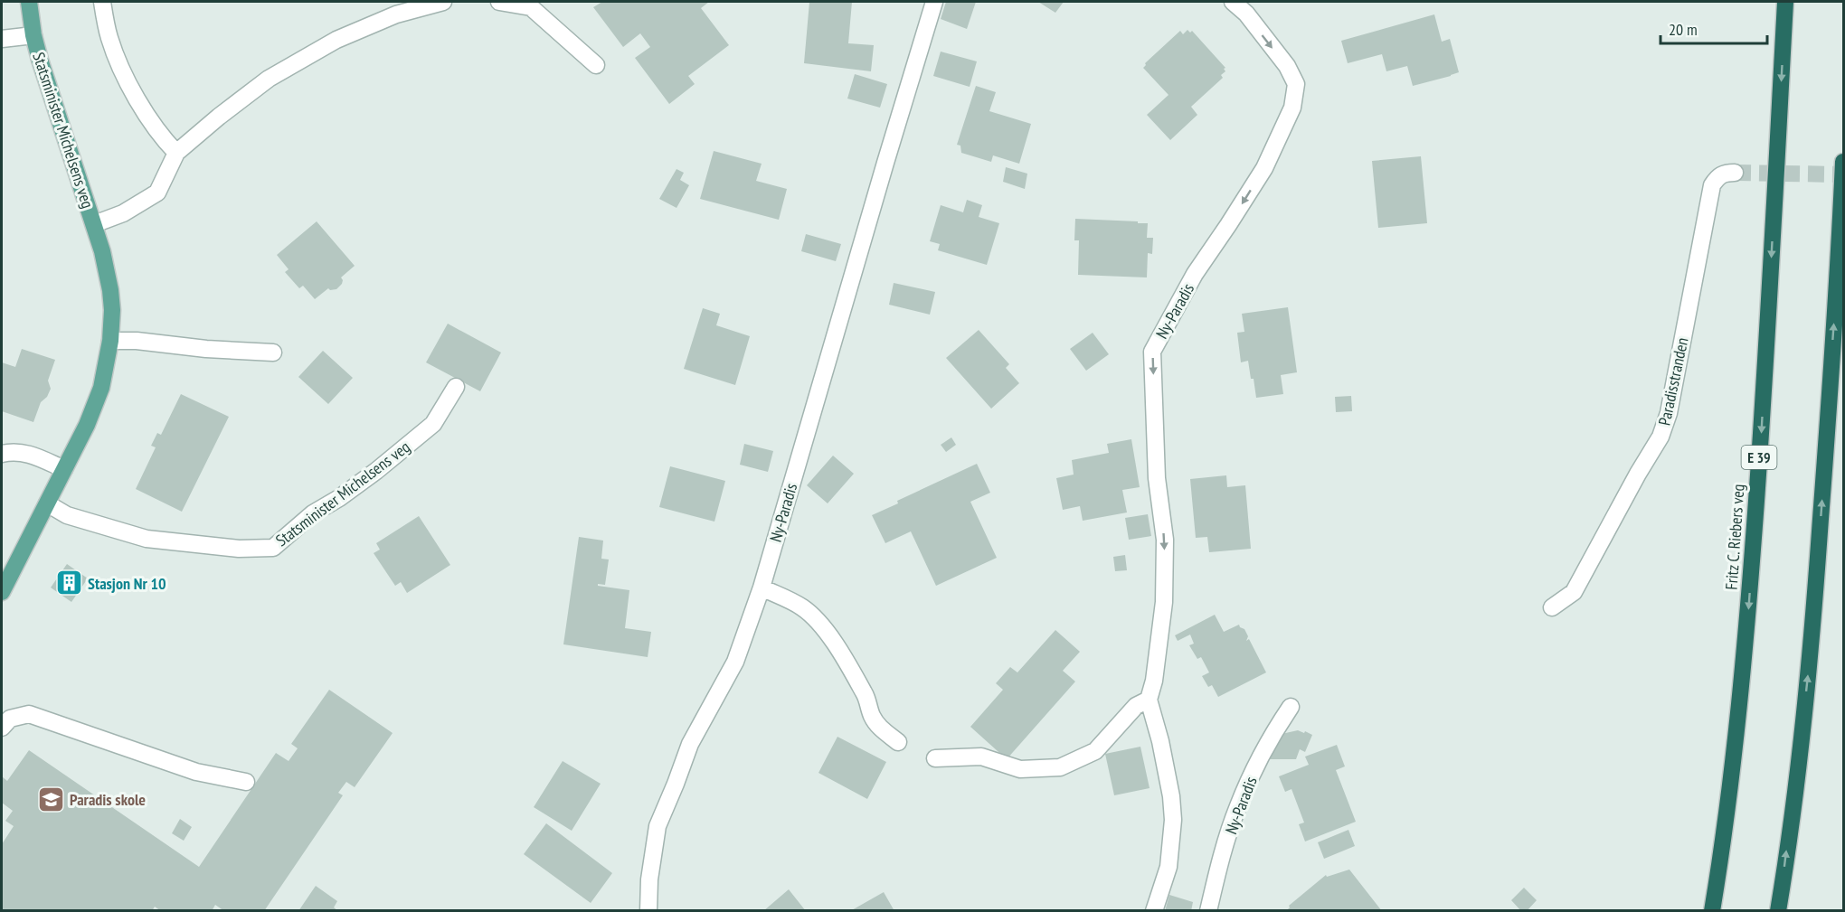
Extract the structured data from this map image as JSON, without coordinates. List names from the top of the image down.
{
  "streets": {
    "highway": ["E 39", "Fritz C. Riebers veg"],
    "main road": ["Statsminister Michelsens veg"],
    "street": ["Ny-Paradis", "Paradisstranden"]
  },
  "places": {
    "building": ["Stasjon Nr 10"],
    "school or university": ["Paradis skole"]
  },
  "scale_bar": "20 m"
}
